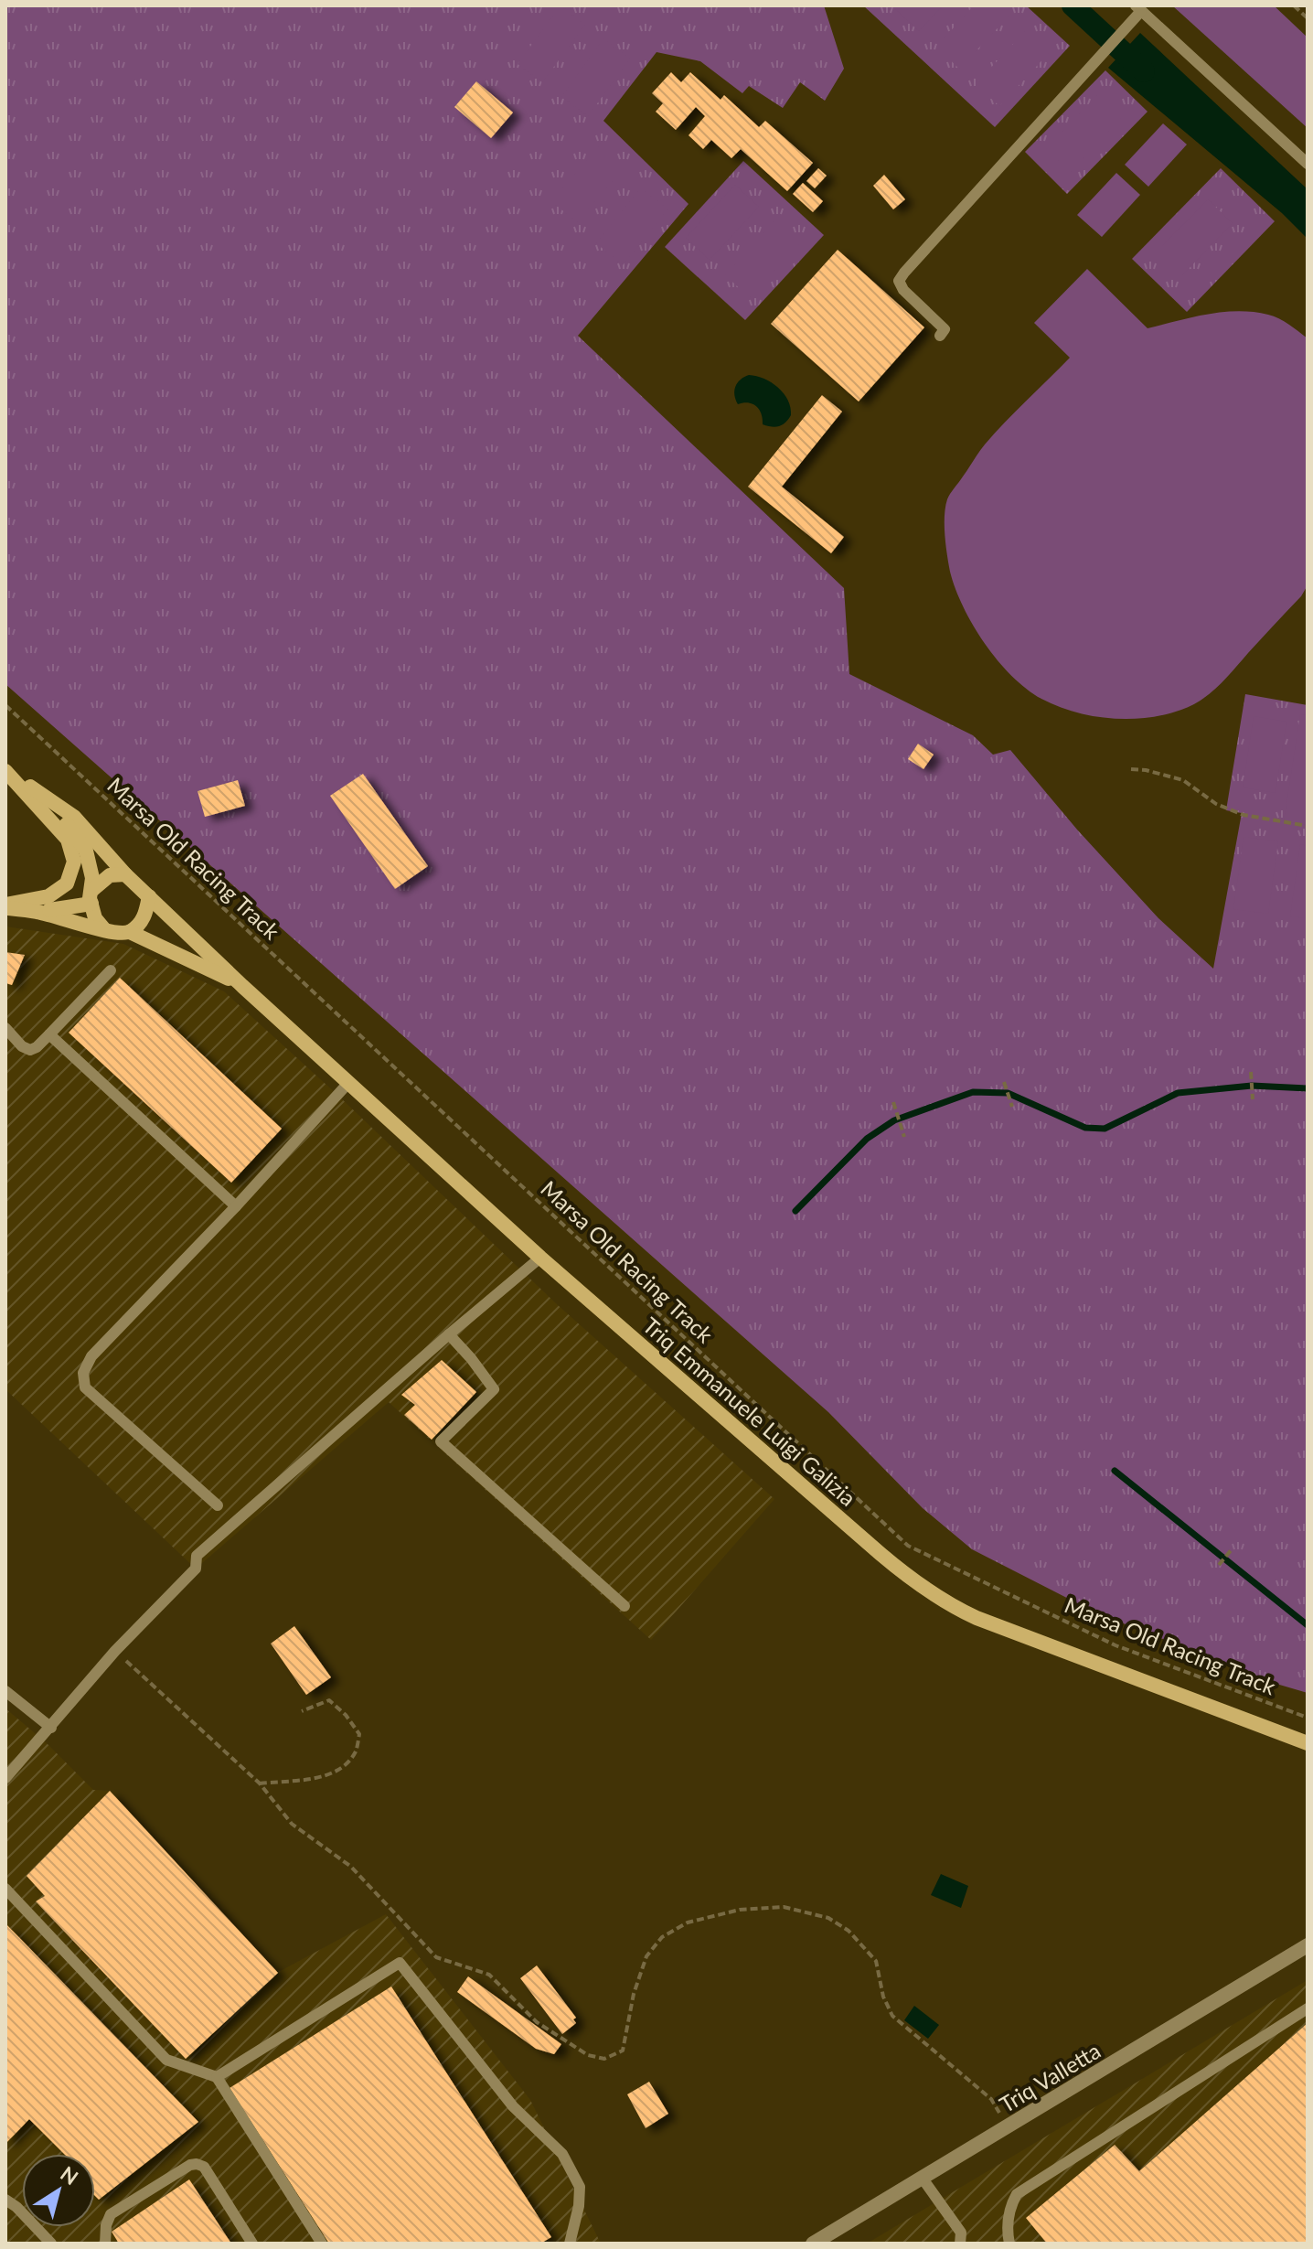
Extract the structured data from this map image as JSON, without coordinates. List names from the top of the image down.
{
  "streets": {
    "main road": ["Triq Emmanuele Luigi Galizia"],
    "street": ["Triq Valletta"],
    "path": ["Marsa Old Racing Track"]
  },
  "north": "top right"
}
